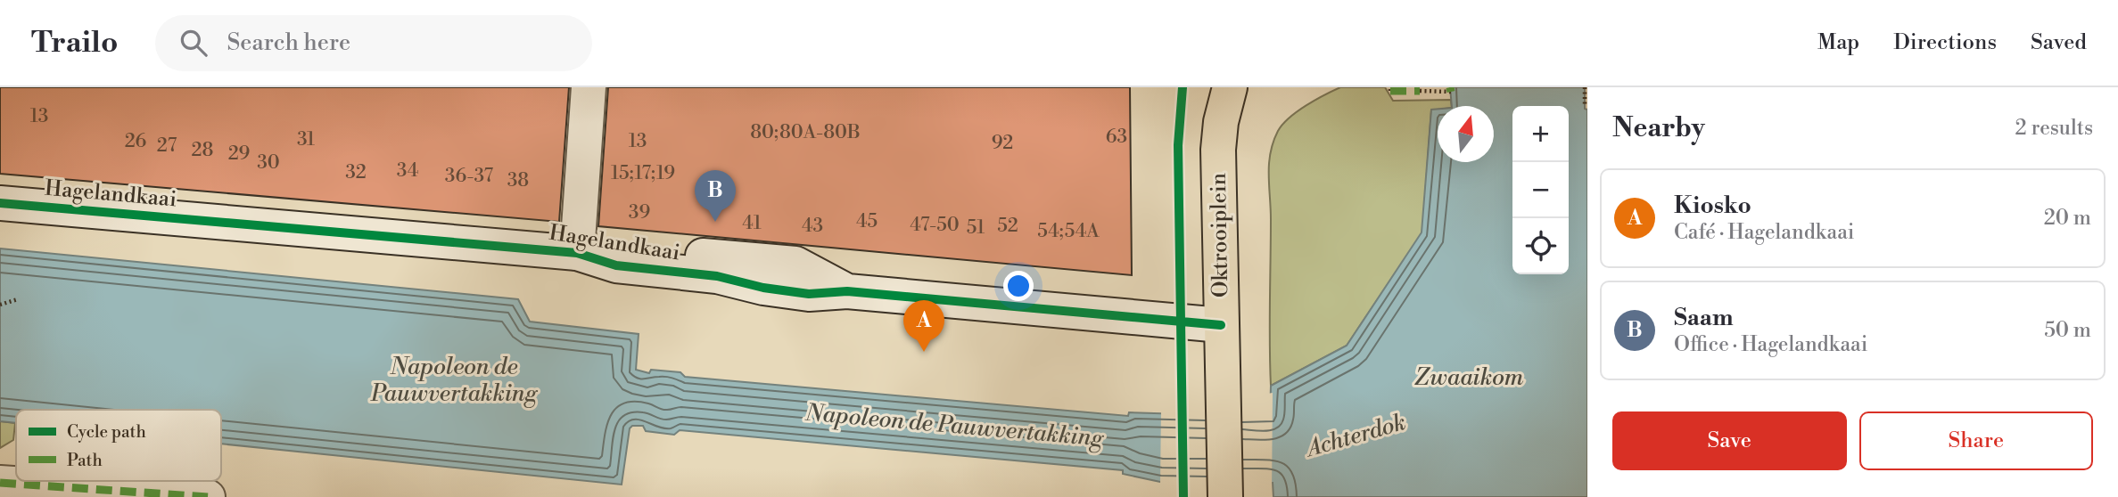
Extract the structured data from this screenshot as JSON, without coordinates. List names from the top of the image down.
{
  "streets": {
    "main road": ["Oktrooiplein"],
    "street": ["Hagelandkaai"]
  },
  "crossings": [
    ["Hagelandkaai", "Oktrooiplein"]
  ],
  "water": ["Napoleon de Pauwvertakking", "Zwaaikom", "Achterdok"],
  "house_numbers": [
    "13",
    "80;80A-80B",
    "63",
    "31",
    "26",
    "13",
    "92",
    "27",
    "28",
    "29",
    "30",
    "34",
    "32",
    "15;17;19",
    "36-37",
    "38",
    "39",
    "45",
    "41",
    "47-50",
    "43",
    "52",
    "51",
    "54;54A"
  ],
  "legend": ["Cycle path", "Path"],
  "north": "top",
  "page": {
    "header": "Trailo",
    "search": "Search here",
    "nav": ["Map", "Directions", "Saved"],
    "heading": ["Nearby", "2 results"],
    "map_buttons": ["+", "−"],
    "list": [
      {
        "mark": "A",
        "name": "Kiosko",
        "note": "Café · Hagelandkaai",
        "value": "20 m"
      },
      {
        "mark": "B",
        "name": "Saam",
        "note": "Office · Hagelandkaai",
        "value": "50 m"
      }
    ],
    "pins": ["B", "A"],
    "buttons": ["Save", "Share"]
  }
}
